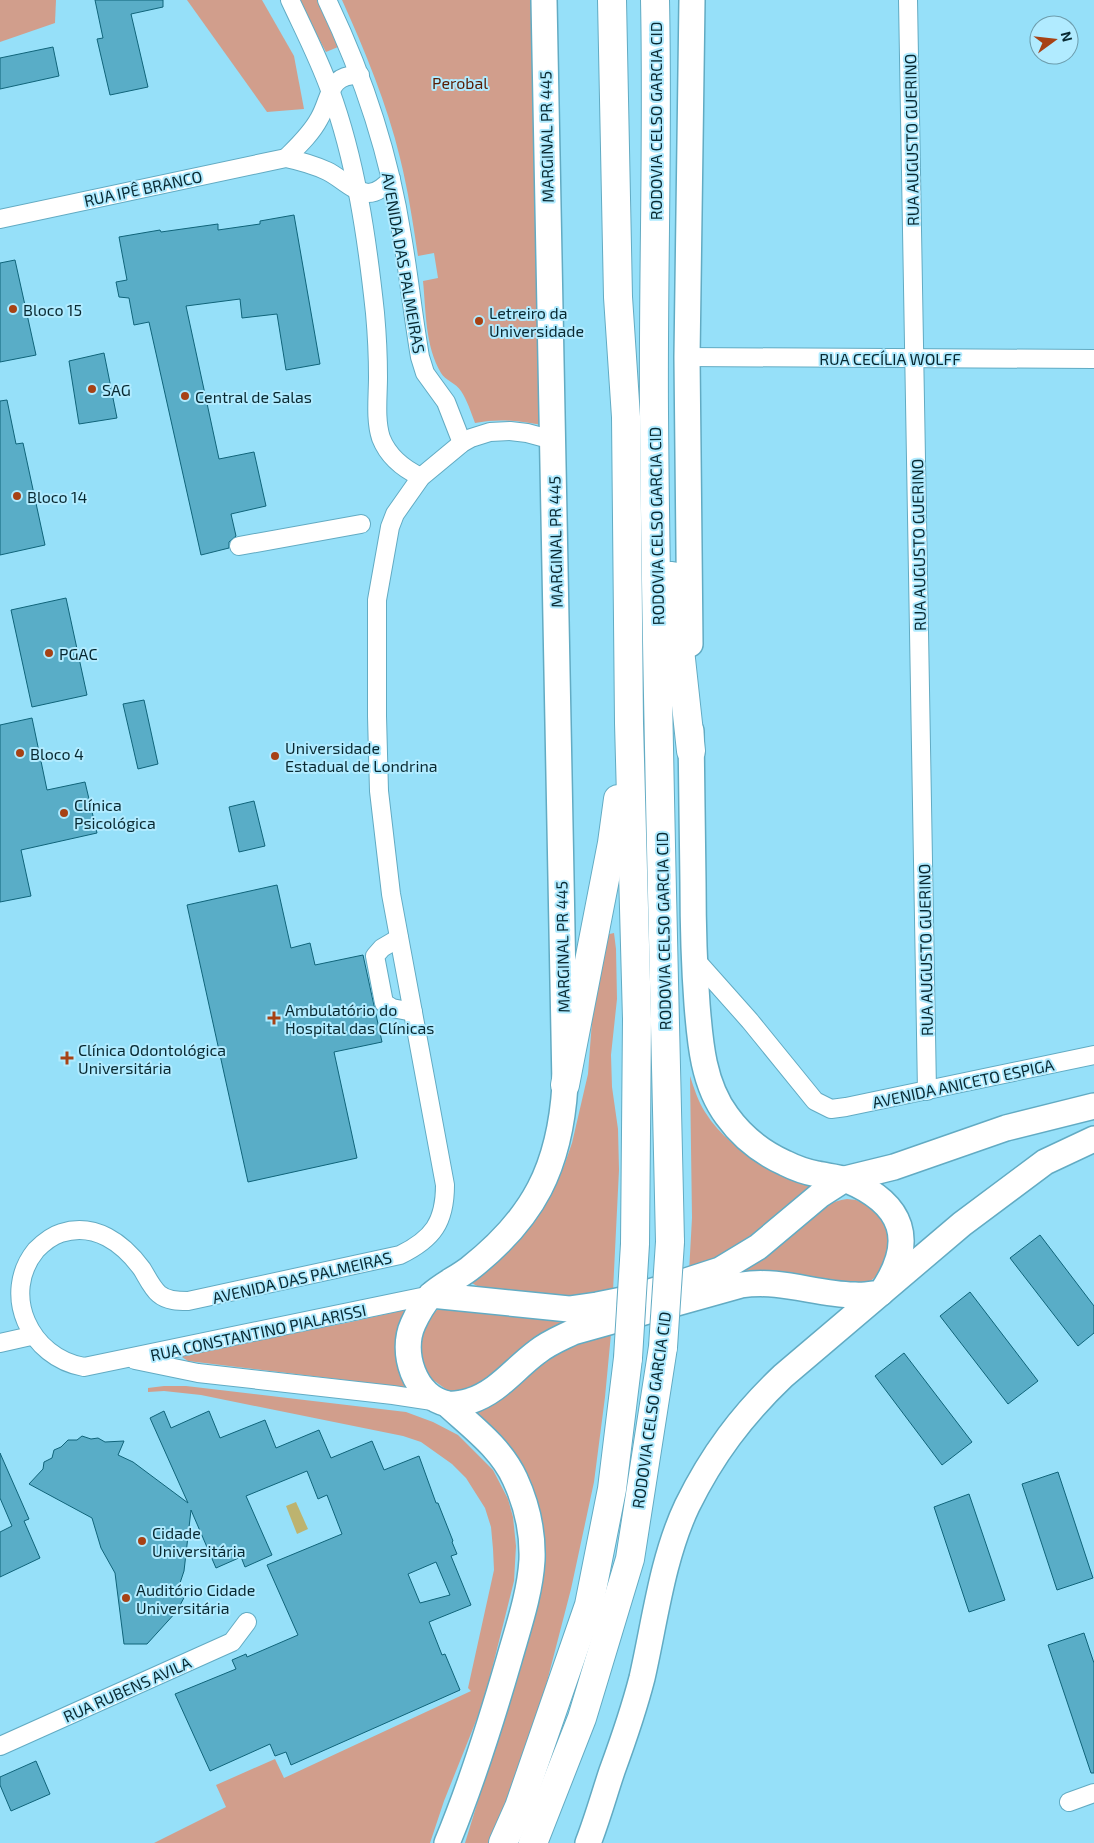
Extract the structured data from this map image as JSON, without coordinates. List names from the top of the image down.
{
  "streets": {
    "highway": ["RODOVIA CELSO GARCIA CID"],
    "main road": ["MARGINAL PR 445"],
    "street": [
      "RUA AUGUSTO GUERINO",
      "RUA IPÊ BRANCO",
      "AVENIDA DAS PALMEIRAS",
      "RUA CECÍLIA WOLFF",
      "AVENIDA ANICETO ESPIGA",
      "RUA CONSTANTINO PIALARISSI",
      "RUA RUBENS AVILA"
    ]
  },
  "crossings": [
    ["MARGINAL PR 445", "RUA CONSTANTINO PIALARISSI"],
    ["RUA AUGUSTO GUERINO", "RUA CECÍLIA WOLFF"],
    ["RUA AUGUSTO GUERINO", "AVENIDA ANICETO ESPIGA"],
    ["AVENIDA DAS PALMEIRAS", "RUA CONSTANTINO PIALARISSI"]
  ],
  "parks": ["Perobal"],
  "places": {
    "other": [
      "Bloco 15",
      "Letreiro da Universidade",
      "SAG",
      "Central de Salas",
      "Bloco 14",
      "PGAC",
      "Bloco 4",
      "Universidade Estadual de Londrina",
      "Clínica Psicológica",
      "Cidade Universitária",
      "Auditório Cidade Universitária"
    ],
    "health": ["Ambulatório do Hospital das Clínicas", "Clínica Odontológica Universitária"]
  },
  "north": "right"
}
